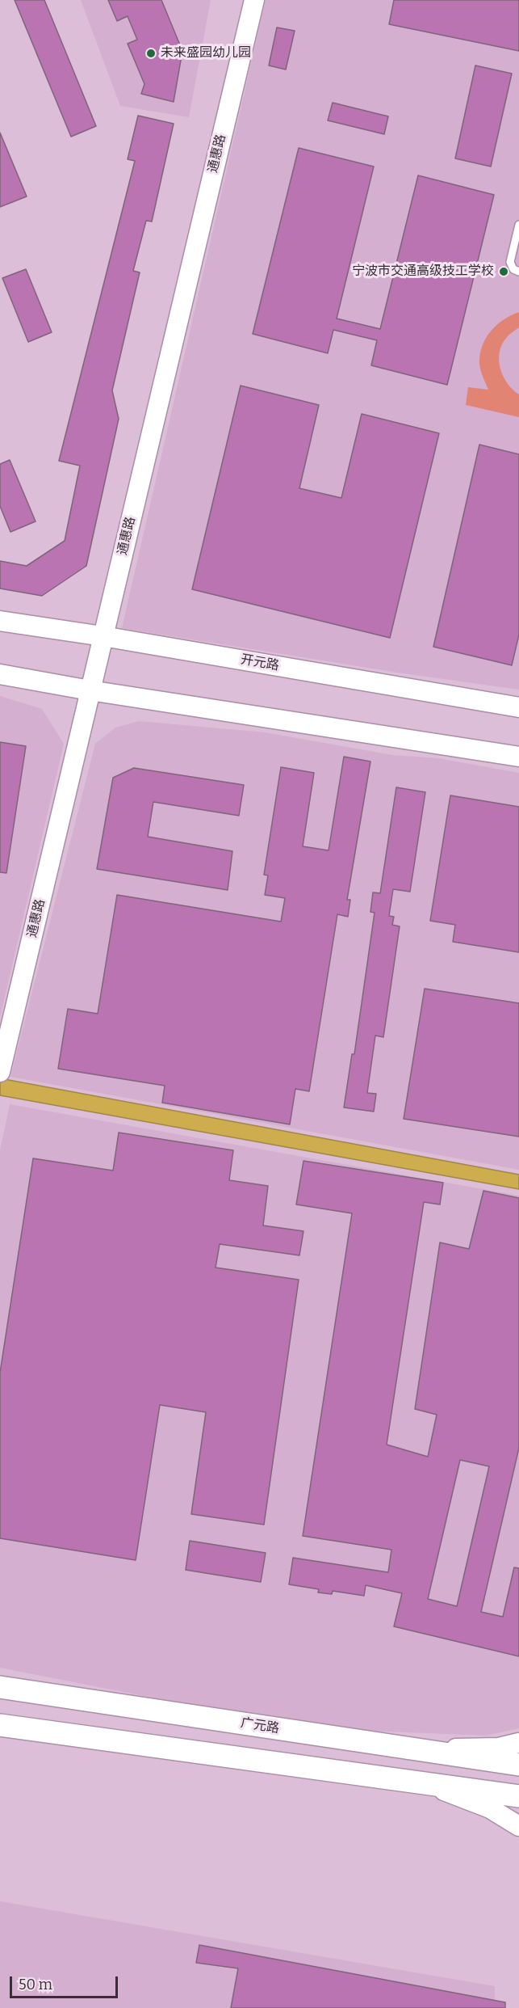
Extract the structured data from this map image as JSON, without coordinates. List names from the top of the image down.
{
  "streets": {
    "main road": ["通惠路", "开元路", "广元路"]
  },
  "crossings": [
    ["通惠路", "开元路"]
  ],
  "places": ["未来盛园幼儿园", "宁波市交通高级技工学校"],
  "scale_bar": "50 m"
}
